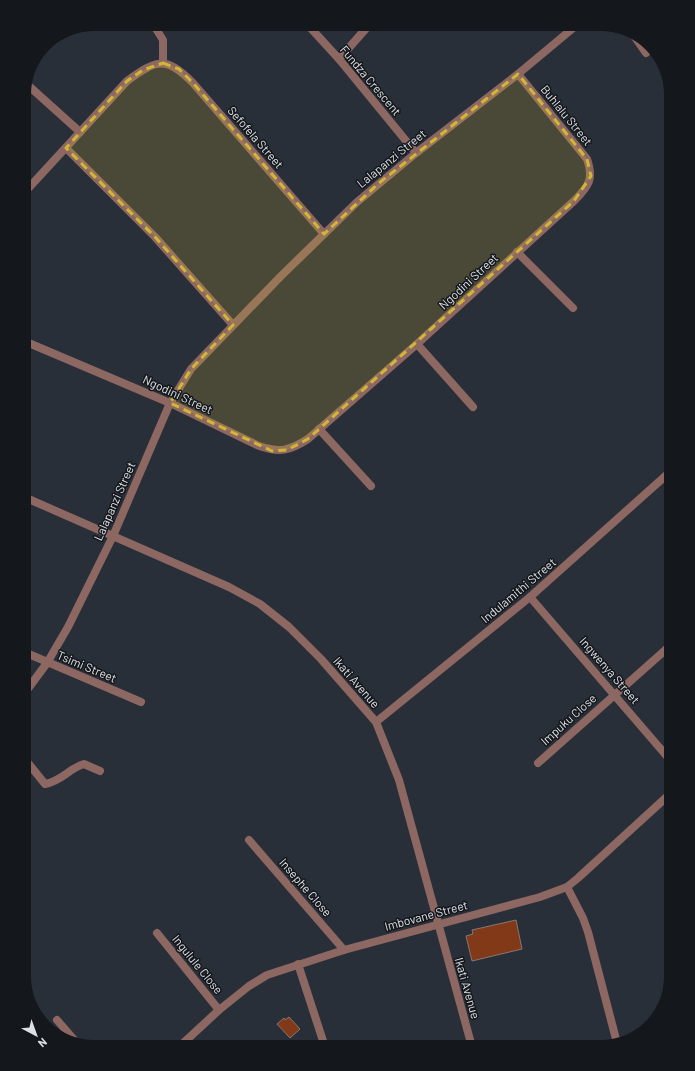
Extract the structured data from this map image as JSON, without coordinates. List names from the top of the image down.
{
  "streets": {
    "street": [
      "Fundza Crescent",
      "Buhlalu Street",
      "Sefofela Street",
      "Lalapanzi Street",
      "Ngodini Street",
      "Indulamithi Street",
      "Tsimi Street",
      "Ingwenya Street",
      "Ikati Avenue",
      "Impuku Close",
      "Insephe Close",
      "Imbovane Street",
      "Ingulule Close"
    ]
  },
  "crossings": [
    ["Fundza Crescent", "Lalapanzi Street"],
    ["Buhlalu Street", "Lalapanzi Street"],
    ["Buhlalu Street", "Ngodini Street"],
    ["Sefofela Street", "Lalapanzi Street"],
    ["Lalapanzi Street", "Ngodini Street"],
    ["Lalapanzi Street", "Tsimi Street"],
    ["Lalapanzi Street", "Ikati Avenue"],
    ["Indulamithi Street", "Ingwenya Street"],
    ["Indulamithi Street", "Ikati Avenue"],
    ["Ingwenya Street", "Impuku Close"],
    ["Ikati Avenue", "Imbovane Street"],
    ["Insephe Close", "Imbovane Street"],
    ["Imbovane Street", "Ingulule Close"]
  ],
  "north": "bottom right"
}
